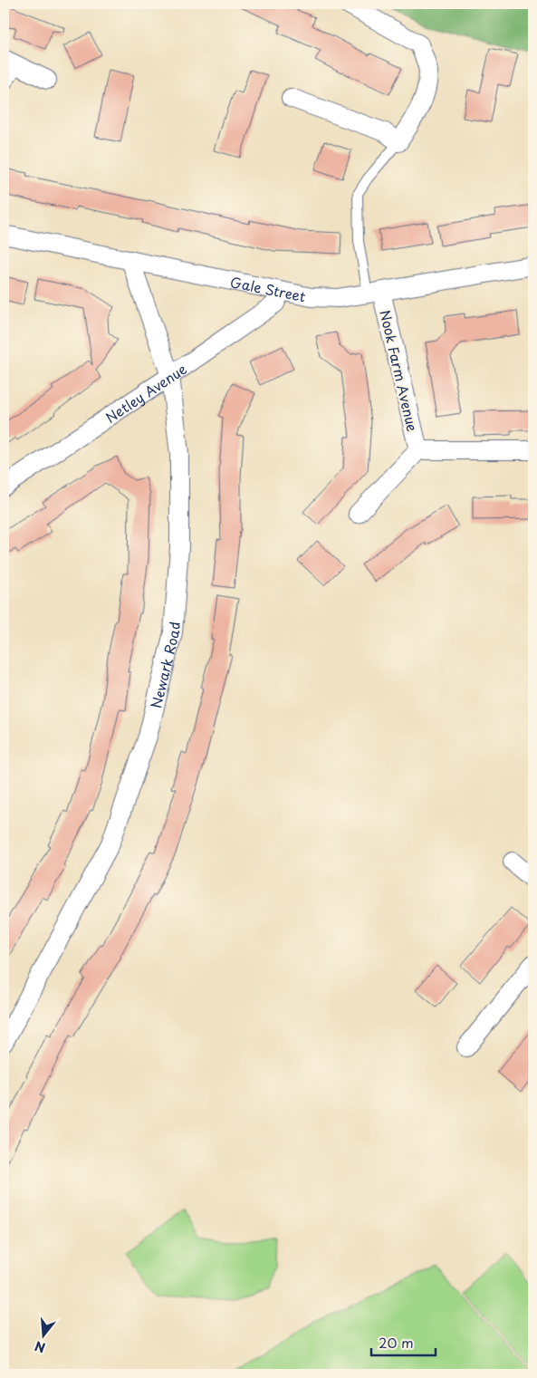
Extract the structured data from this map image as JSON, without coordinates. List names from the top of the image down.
{
  "streets": {
    "street": [
      "Gale Street",
      "Nook Farm Avenue",
      "Netley Avenue",
      "Newark Road"
    ]
  },
  "crossings": [
    ["Gale Street", "Nook Farm Avenue"],
    ["Gale Street", "Netley Avenue"],
    ["Gale Street", "Newark Road"],
    ["Netley Avenue", "Newark Road"]
  ],
  "scale_bar": "20 m",
  "north": "bottom"
}
